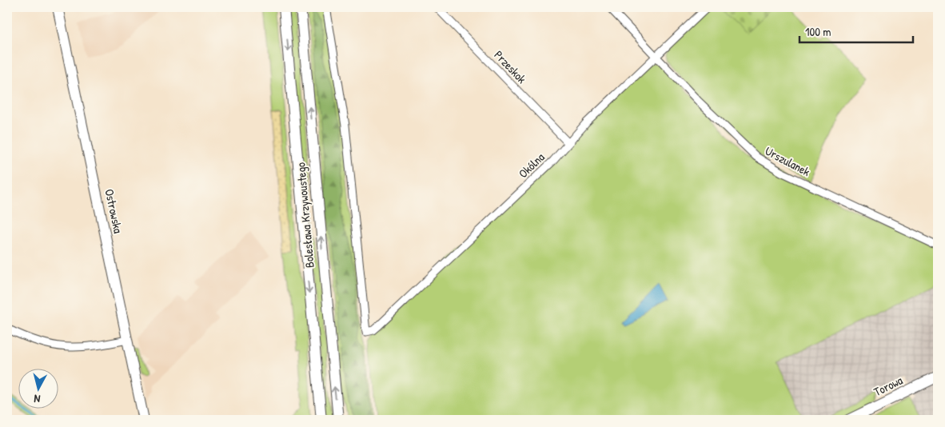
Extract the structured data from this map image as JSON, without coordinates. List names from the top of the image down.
{
  "streets": {
    "main road": ["Ostrowska", "Bolesława Krzywoustego", "Torowa"],
    "street": ["Przeskok", "Urszulanek", "Okólna"]
  },
  "crossings": [
    ["Przeskok", "Okólna"],
    ["Urszulanek", "Okólna"]
  ],
  "scale_bar": "100 m",
  "north": "bottom"
}
